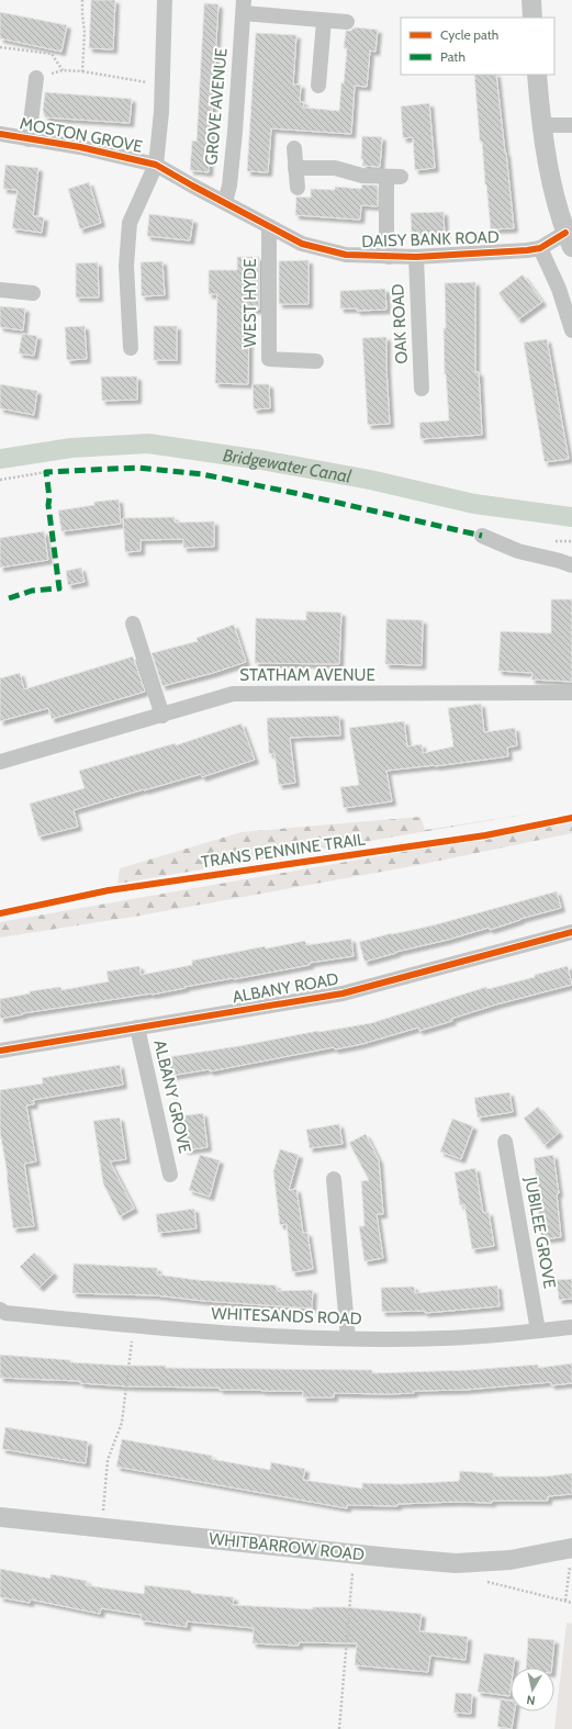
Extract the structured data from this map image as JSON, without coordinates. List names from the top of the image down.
{
  "streets": {
    "street": [
      "GROVE AVENUE",
      "MOSTON GROVE",
      "DAISY BANK ROAD",
      "WEST HYDE",
      "OAK ROAD",
      "STATHAM AVENUE",
      "ALBANY ROAD",
      "ALBANY GROVE",
      "JUBILEE GROVE",
      "WHITESANDS ROAD",
      "WHITBARROW ROAD"
    ],
    "cycle path": ["TRANS PENNINE TRAIL"]
  },
  "crossings": [
    ["GROVE AVENUE", "DAISY BANK ROAD"],
    ["MOSTON GROVE", "DAISY BANK ROAD"],
    ["DAISY BANK ROAD", "WEST HYDE"],
    ["DAISY BANK ROAD", "OAK ROAD"],
    ["ALBANY ROAD", "ALBANY GROVE"],
    ["JUBILEE GROVE", "WHITESANDS ROAD"]
  ],
  "water": ["Bridgewater Canal"],
  "legend": ["Cycle path", "Path"],
  "north": "bottom"
}
